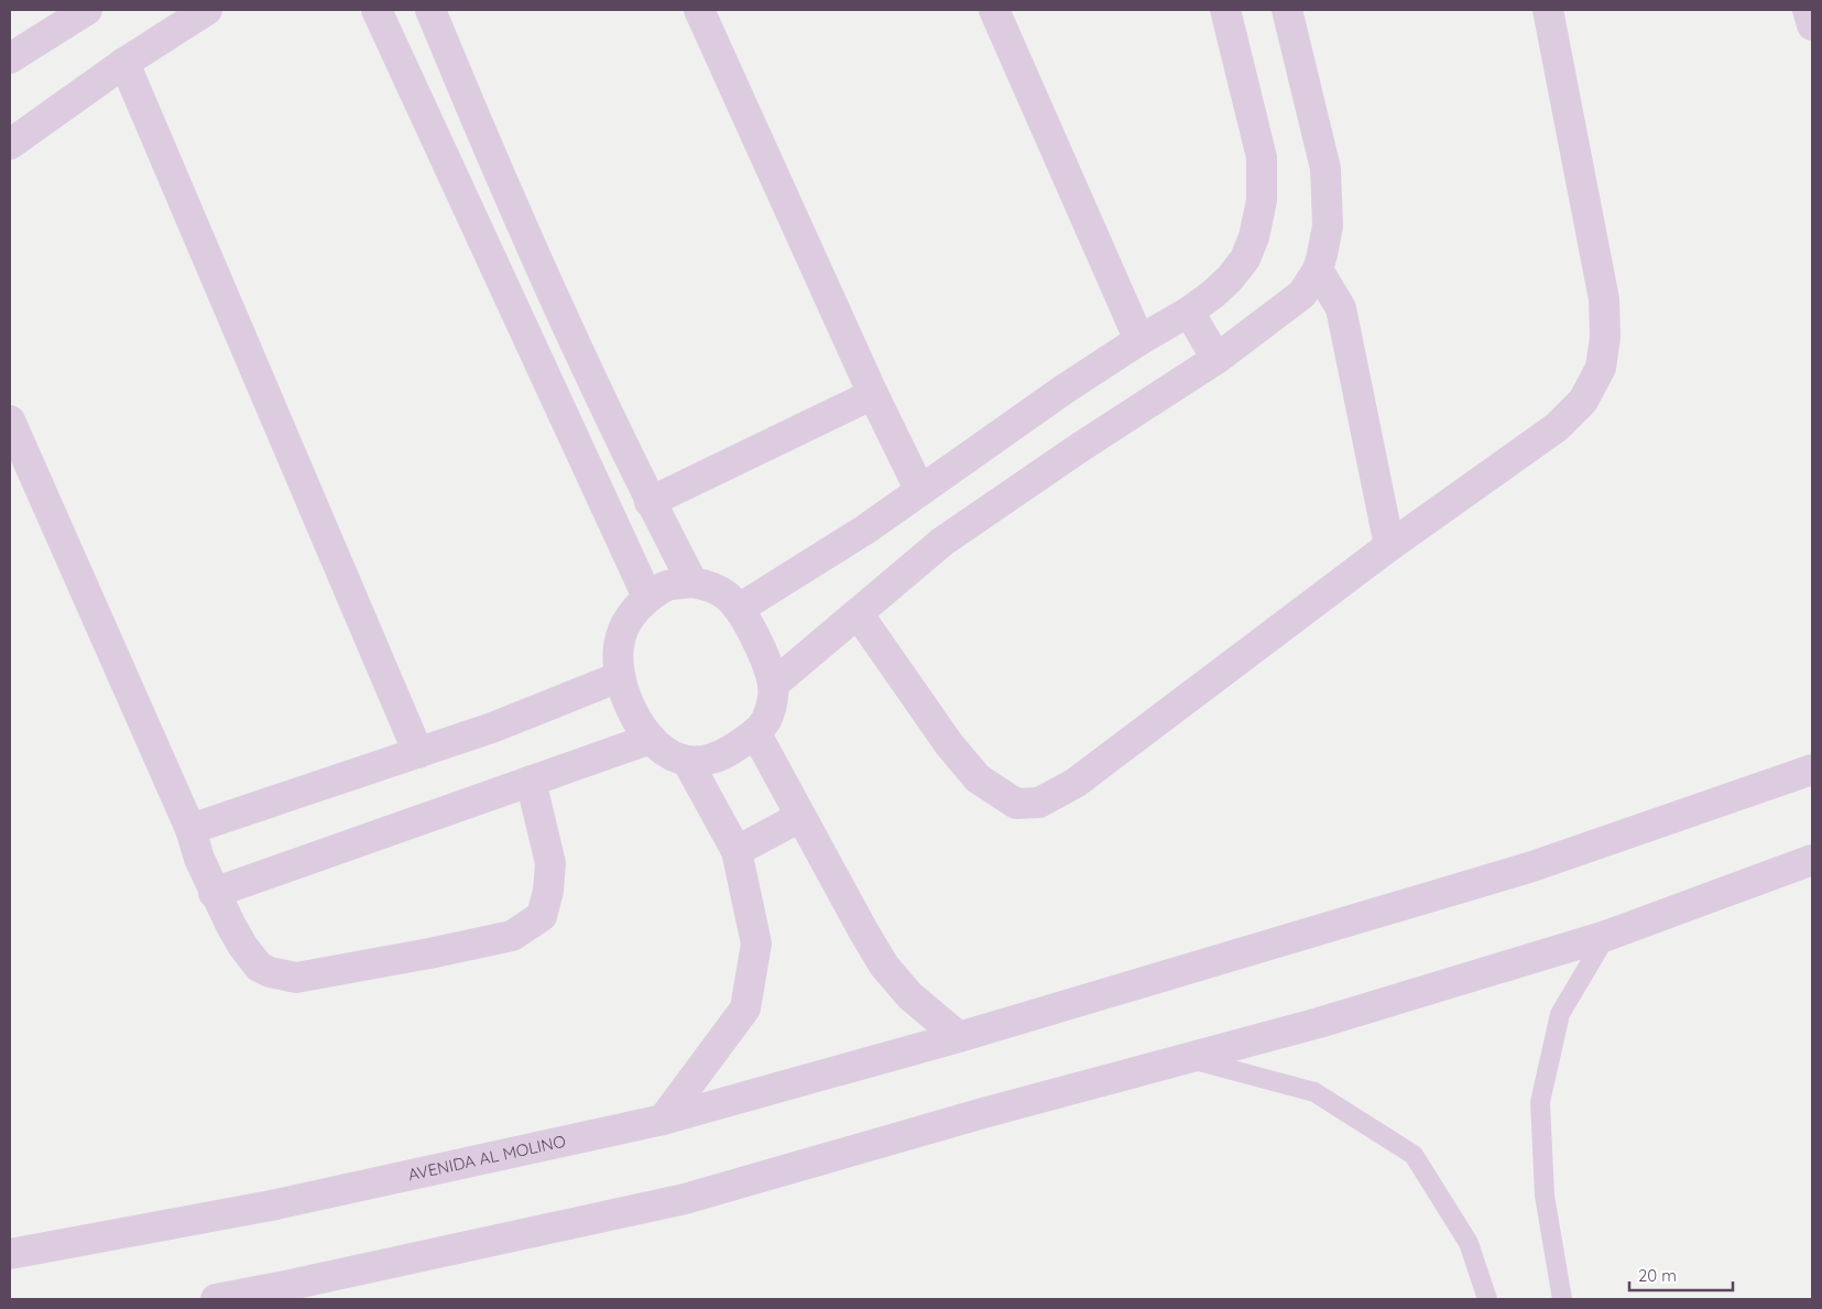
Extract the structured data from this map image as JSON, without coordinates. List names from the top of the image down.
{
  "streets": {
    "street": ["AVENIDA AL MOLINO"]
  },
  "scale_bar": "20 m"
}
